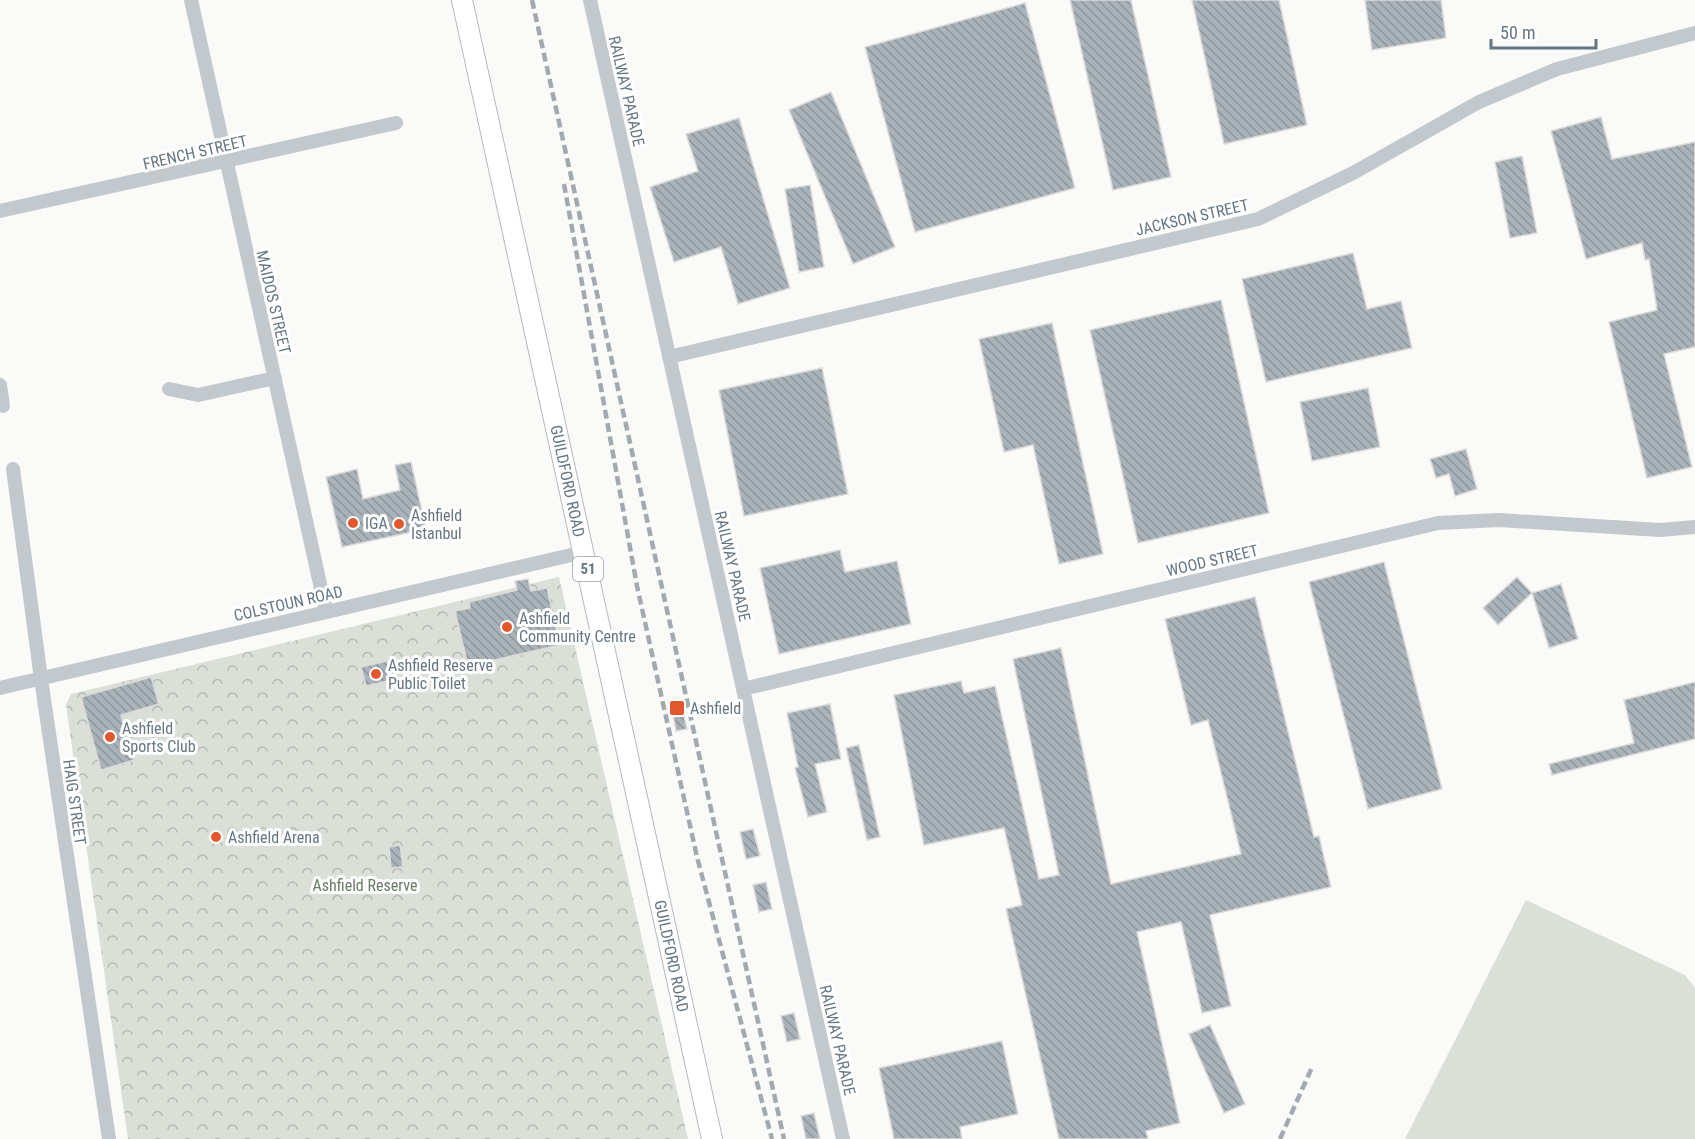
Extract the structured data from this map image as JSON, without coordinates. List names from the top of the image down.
{
  "streets": {
    "highway": ["GUILDFORD ROAD", "51"],
    "street": [
      "RAILWAY PARADE",
      "FRENCH STREET",
      "JACKSON STREET",
      "MAIDOS STREET",
      "WOOD STREET",
      "COLSTOUN ROAD",
      "HAIG STREET"
    ]
  },
  "crossings": [
    ["RAILWAY PARADE", "JACKSON STREET"],
    ["RAILWAY PARADE", "WOOD STREET"],
    ["FRENCH STREET", "MAIDOS STREET"],
    ["MAIDOS STREET", "COLSTOUN ROAD"],
    ["GUILDFORD ROAD", "COLSTOUN ROAD"],
    ["COLSTOUN ROAD", "HAIG STREET"]
  ],
  "parks": ["Ashfield Reserve"],
  "places": {
    "other": [
      "IGA",
      "Ashfield Istanbul",
      "Ashfield Community Centre",
      "Ashfield Reserve Public Toilet",
      "Ashfield Sports Club",
      "Ashfield Arena"
    ],
    "transit": ["Ashfield"]
  },
  "scale_bar": "50 m"
}
